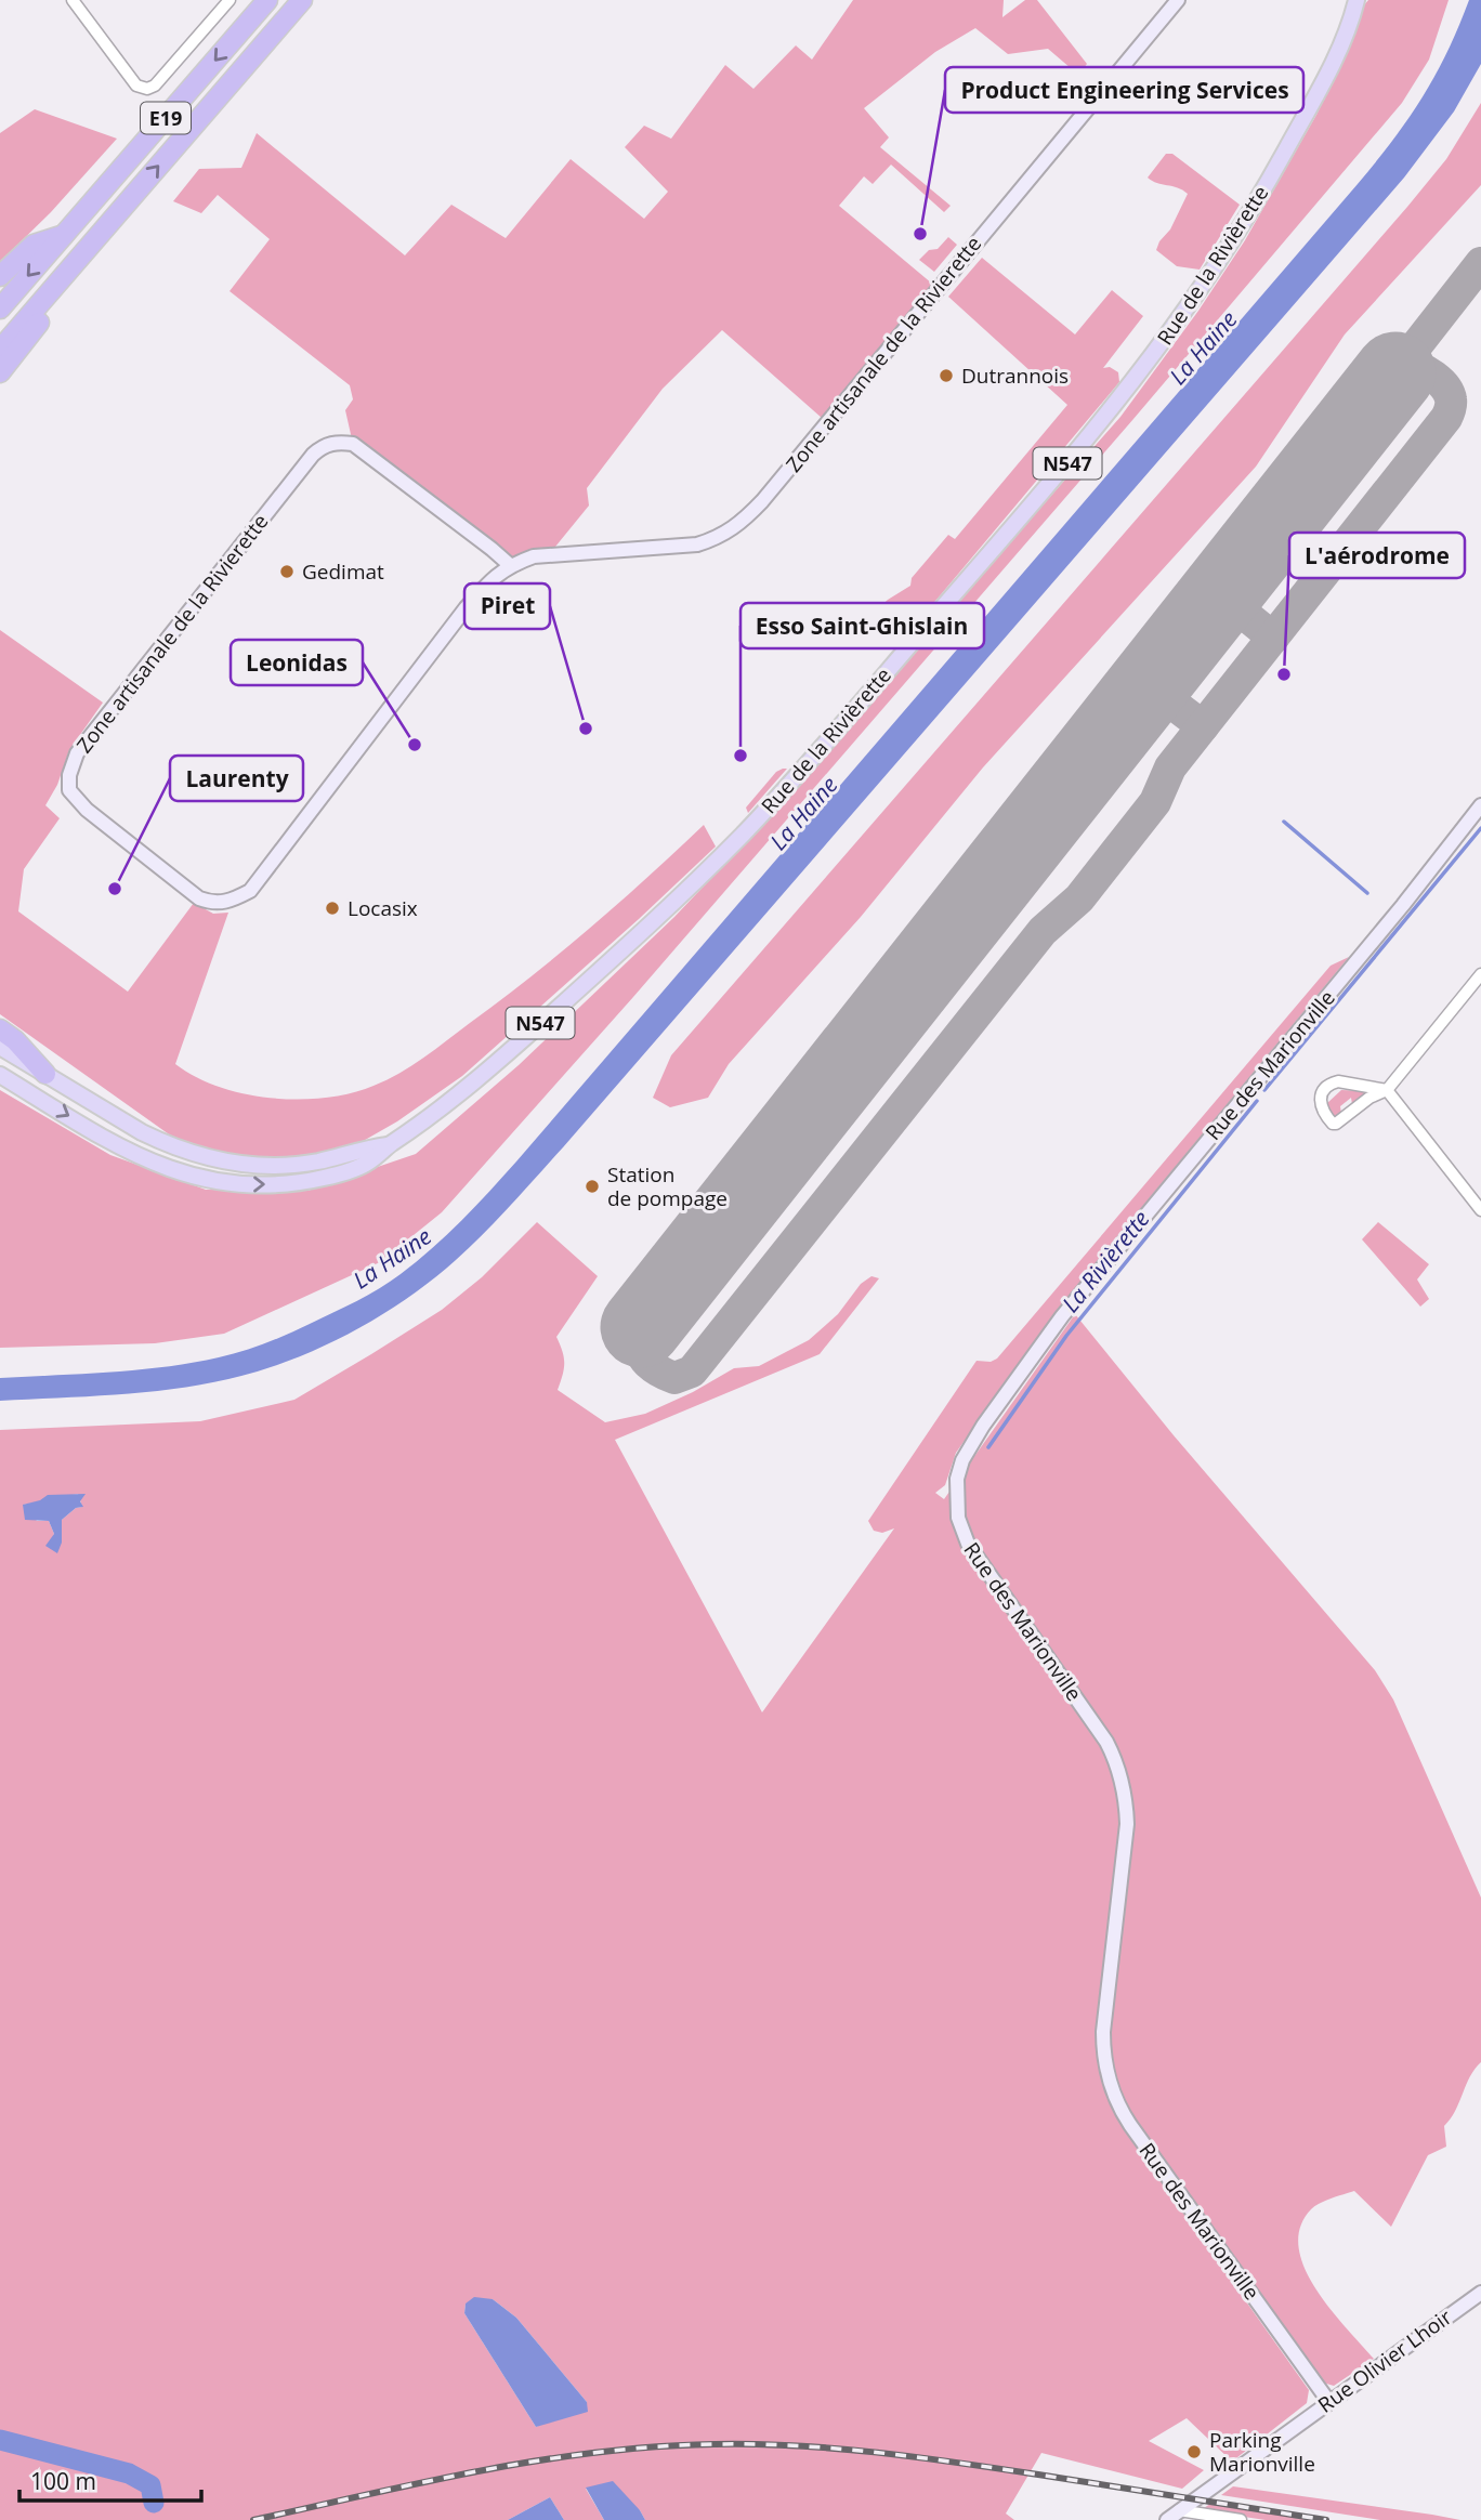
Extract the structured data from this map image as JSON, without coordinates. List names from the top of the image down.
{
  "streets": {
    "highway": ["E19"],
    "main road": ["Rue de la Rivièrette", "N547"],
    "street": ["Zone artisanale de la Rivierette", "Rue des Marionville", "Rue Olivier Lhoir"]
  },
  "crossings": [
    ["Rue de la Rivièrette", "N547"],
    ["Rue des Marionville", "Rue Olivier Lhoir"]
  ],
  "water": ["La Haine", "La Rivièrette"],
  "places": [
    "Product Engineering Services",
    "Dutrannois",
    "Gedimat",
    "L'aérodrome",
    "Piret",
    "Leonidas",
    "Esso Saint-Ghislain",
    "Laurenty",
    "Locasix",
    "Station de pompage",
    "Parking Marionville"
  ],
  "scale_bar": "100 m"
}
